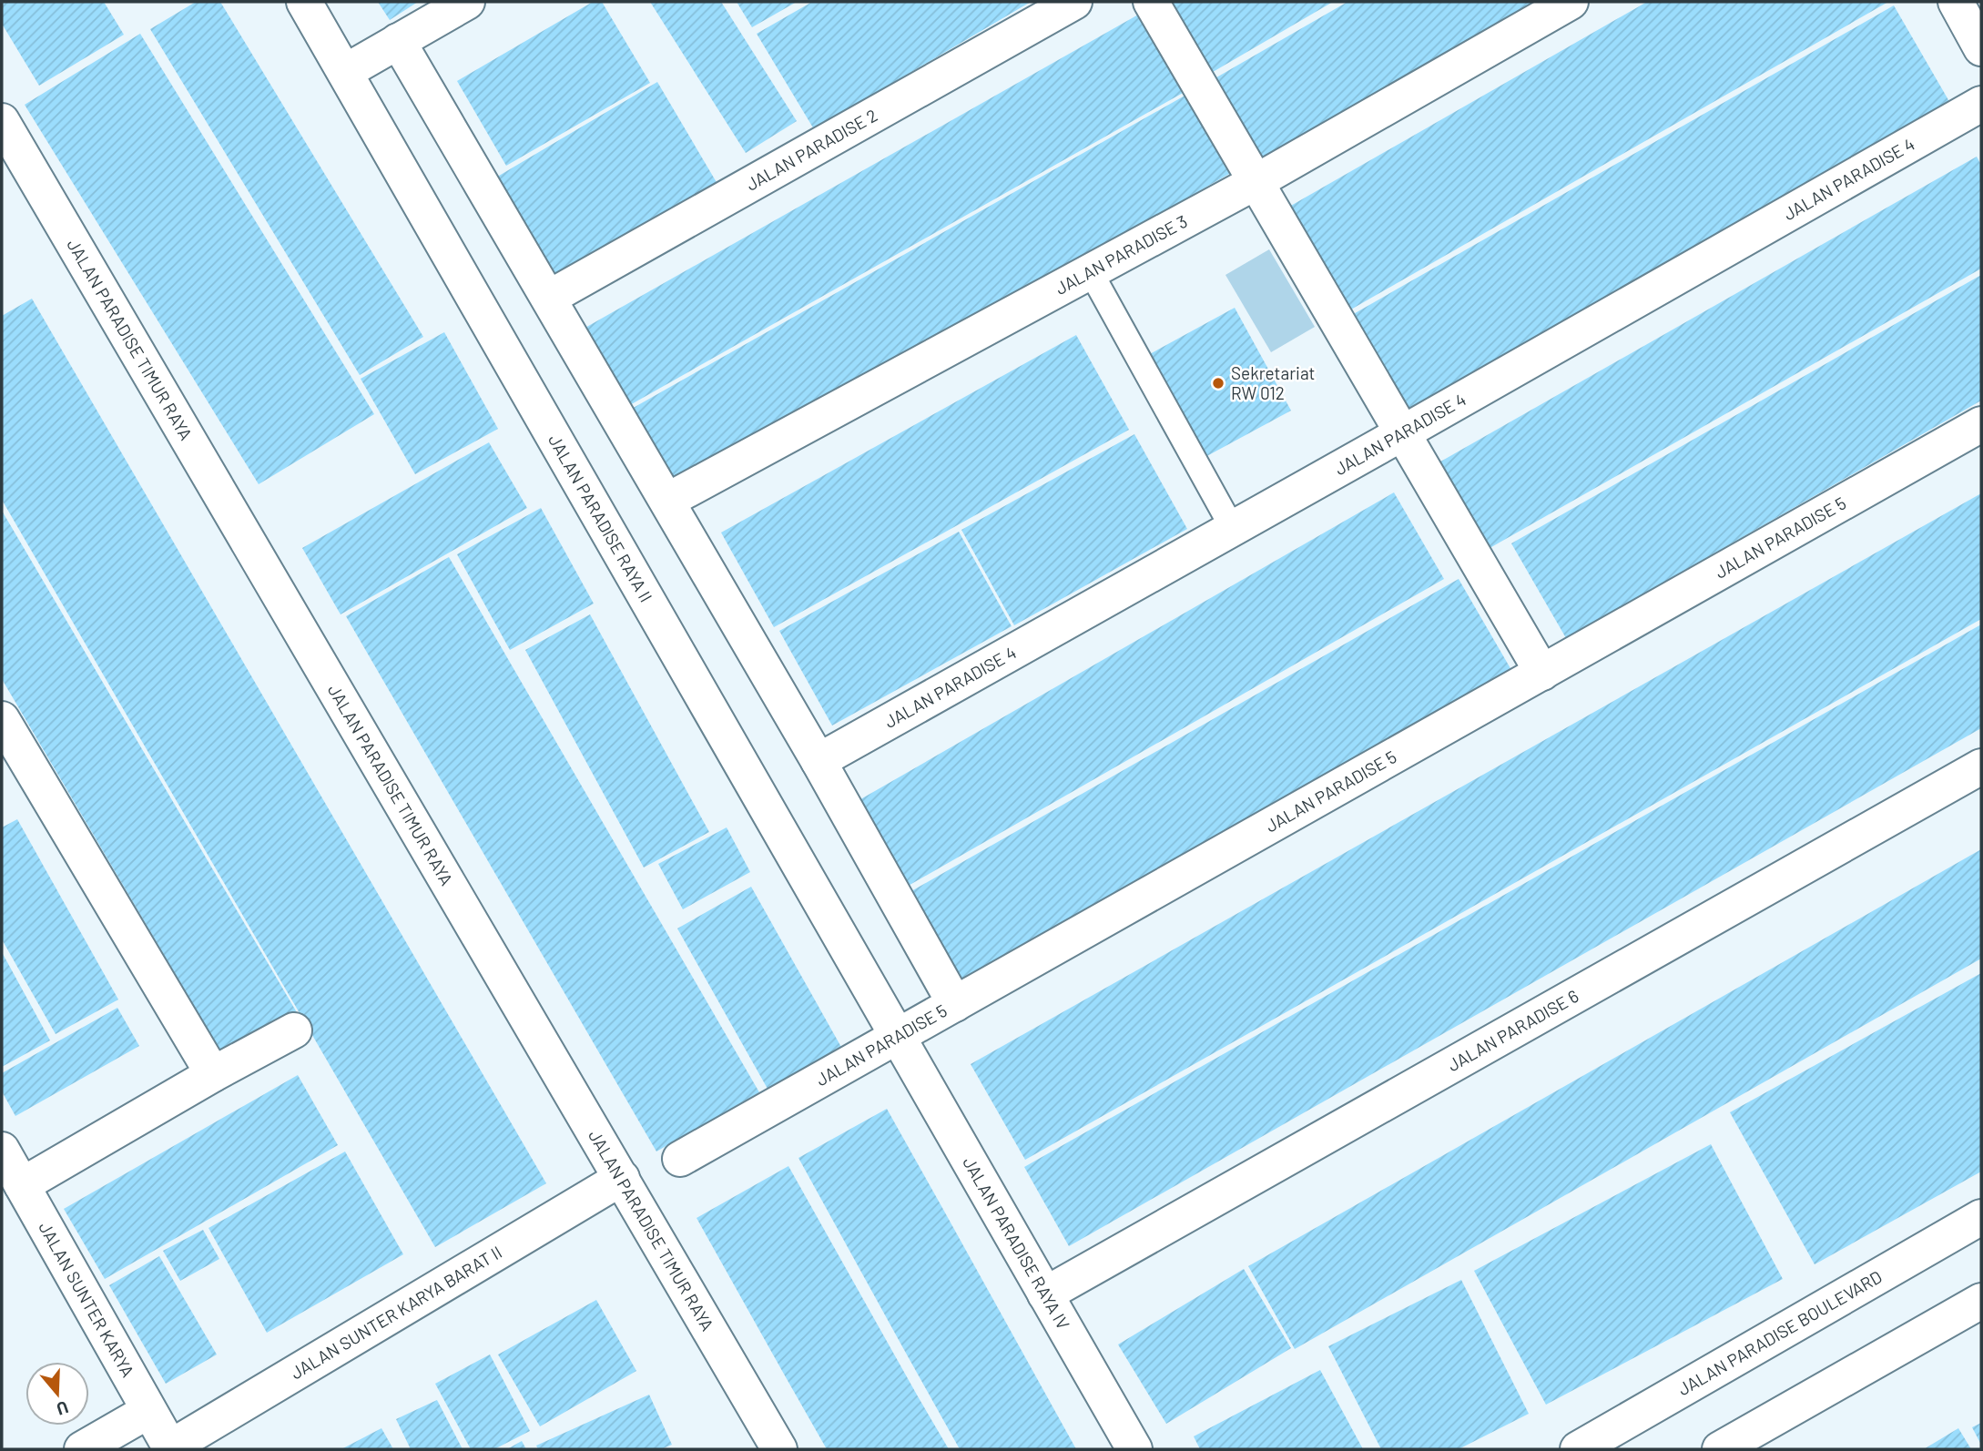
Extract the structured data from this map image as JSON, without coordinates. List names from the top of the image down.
{
  "streets": {
    "street": [
      "JALAN PARADISE 2",
      "JALAN PARADISE 4",
      "JALAN PARADISE 3",
      "JALAN PARADISE TIMUR RAYA",
      "JALAN PARADISE RAYA II",
      "JALAN PARADISE 5",
      "JALAN PARADISE 6",
      "JALAN PARADISE RAYA IV",
      "JALAN SUNTER KARYA",
      "JALAN SUNTER KARYA BARAT II",
      "JALAN PARADISE BOULEVARD"
    ]
  },
  "crossings": [
    ["JALAN PARADISE TIMUR RAYA", "JALAN SUNTER KARYA BARAT II"],
    ["JALAN PARADISE RAYA II", "JALAN PARADISE 5"],
    ["JALAN PARADISE RAYA II", "JALAN PARADISE RAYA IV"],
    ["JALAN PARADISE 5", "JALAN PARADISE RAYA IV"],
    ["JALAN PARADISE 6", "JALAN PARADISE RAYA IV"],
    ["JALAN SUNTER KARYA", "JALAN SUNTER KARYA BARAT II"]
  ],
  "places": ["Sekretariat RW 012"],
  "north": "bottom"
}
